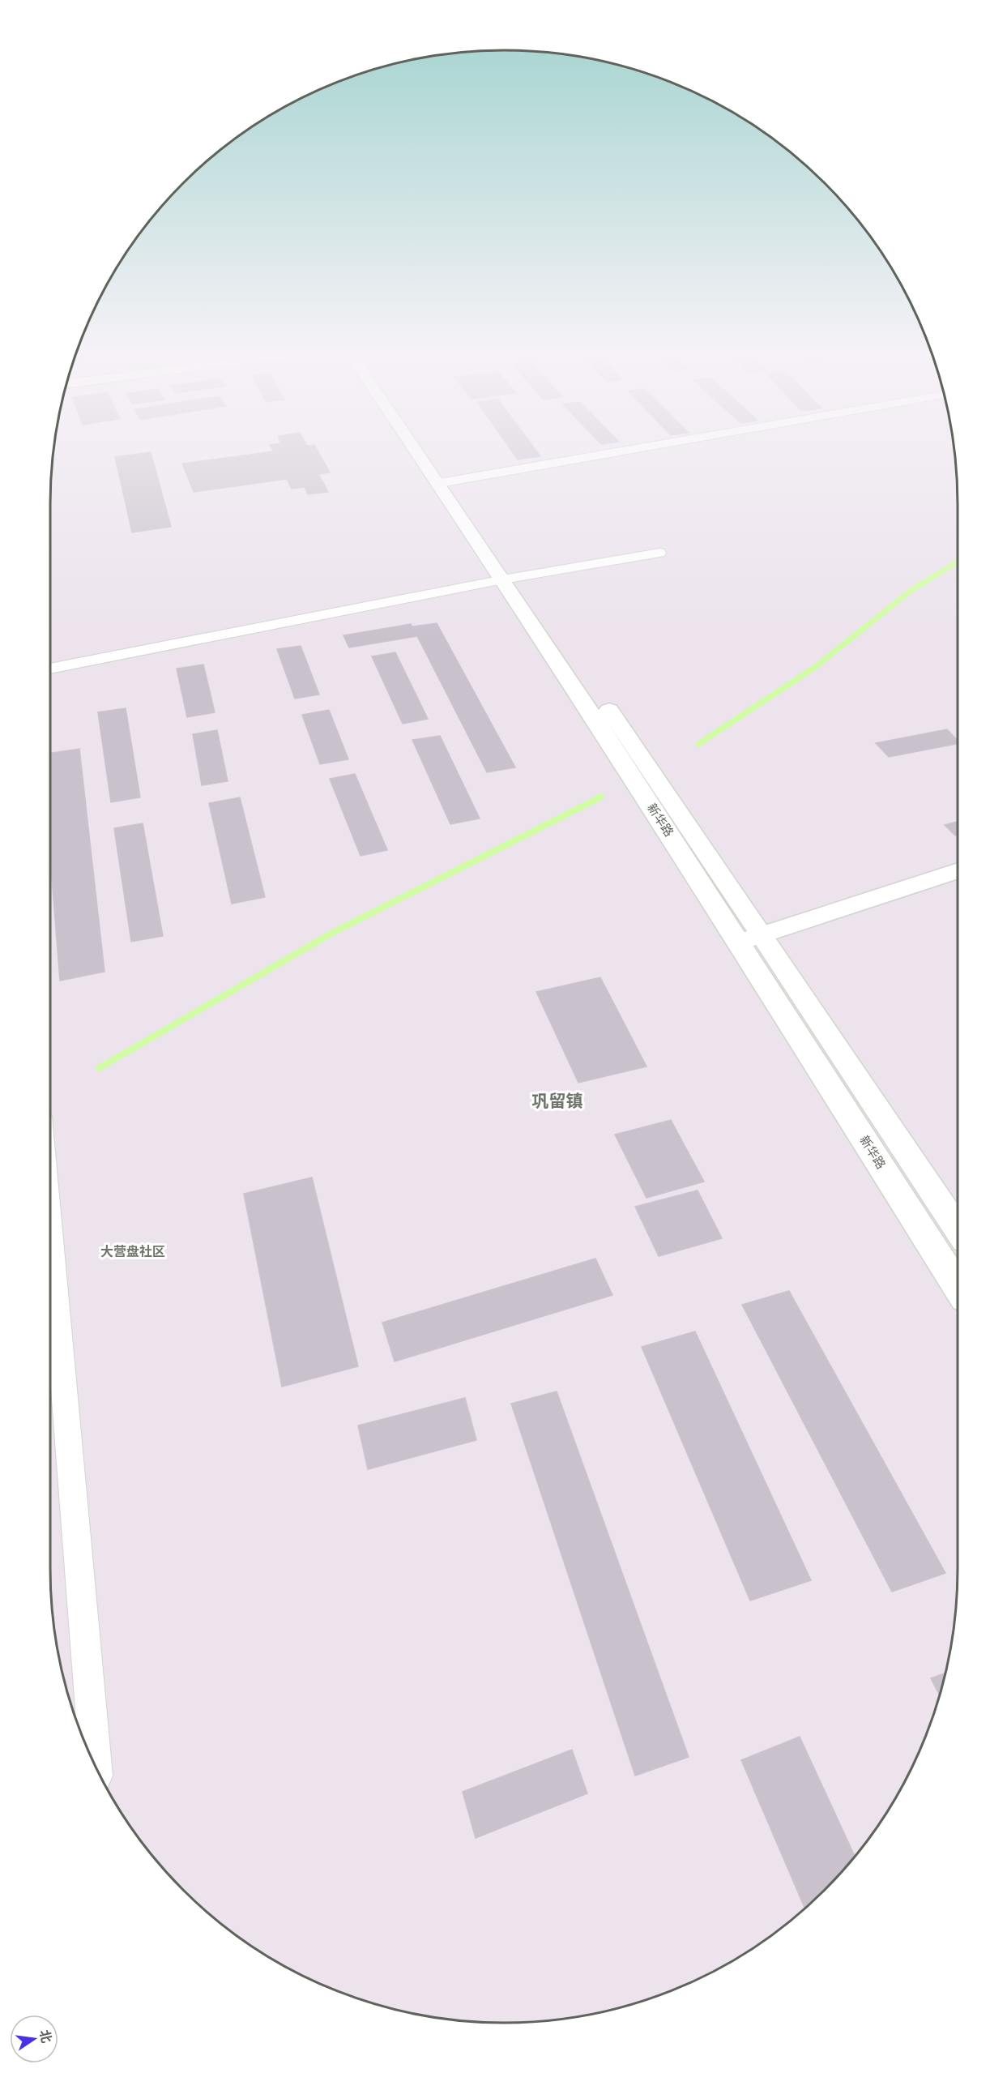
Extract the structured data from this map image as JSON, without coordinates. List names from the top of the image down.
{
  "streets": {
    "main road": ["新华路"]
  },
  "districts": ["巩留镇", "大营盘社区"],
  "north": "right"
}
